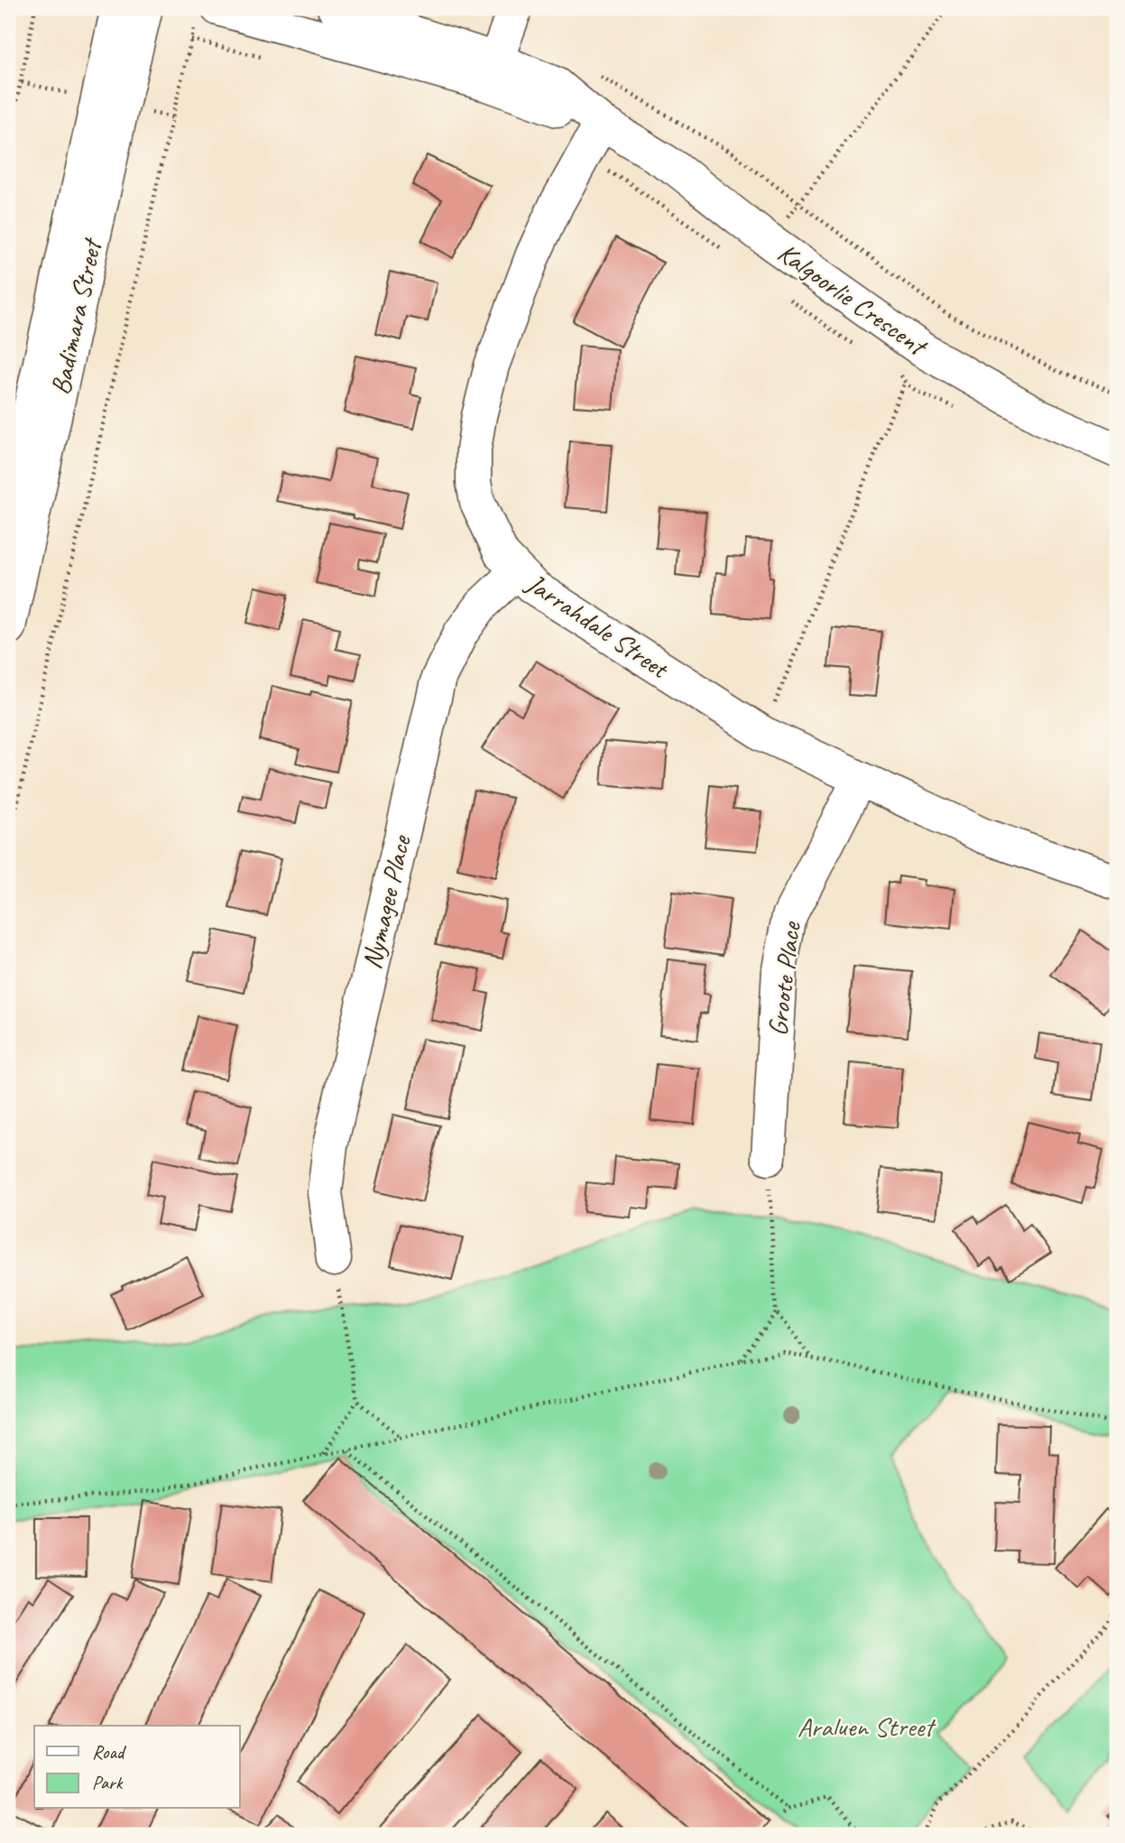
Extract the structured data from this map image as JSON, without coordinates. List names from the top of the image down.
{
  "streets": {
    "street": [
      "Kalgoorlie Crescent",
      "Badimara Street",
      "Jarrahdale Street",
      "Nymagee Place",
      "Groote Place"
    ]
  },
  "crossings": [
    ["Kalgoorlie Crescent", "Jarrahdale Street"],
    ["Jarrahdale Street", "Nymagee Place"],
    ["Jarrahdale Street", "Groote Place"]
  ],
  "parks": ["Araluen Street"],
  "legend": ["Road", "Park"]
}
